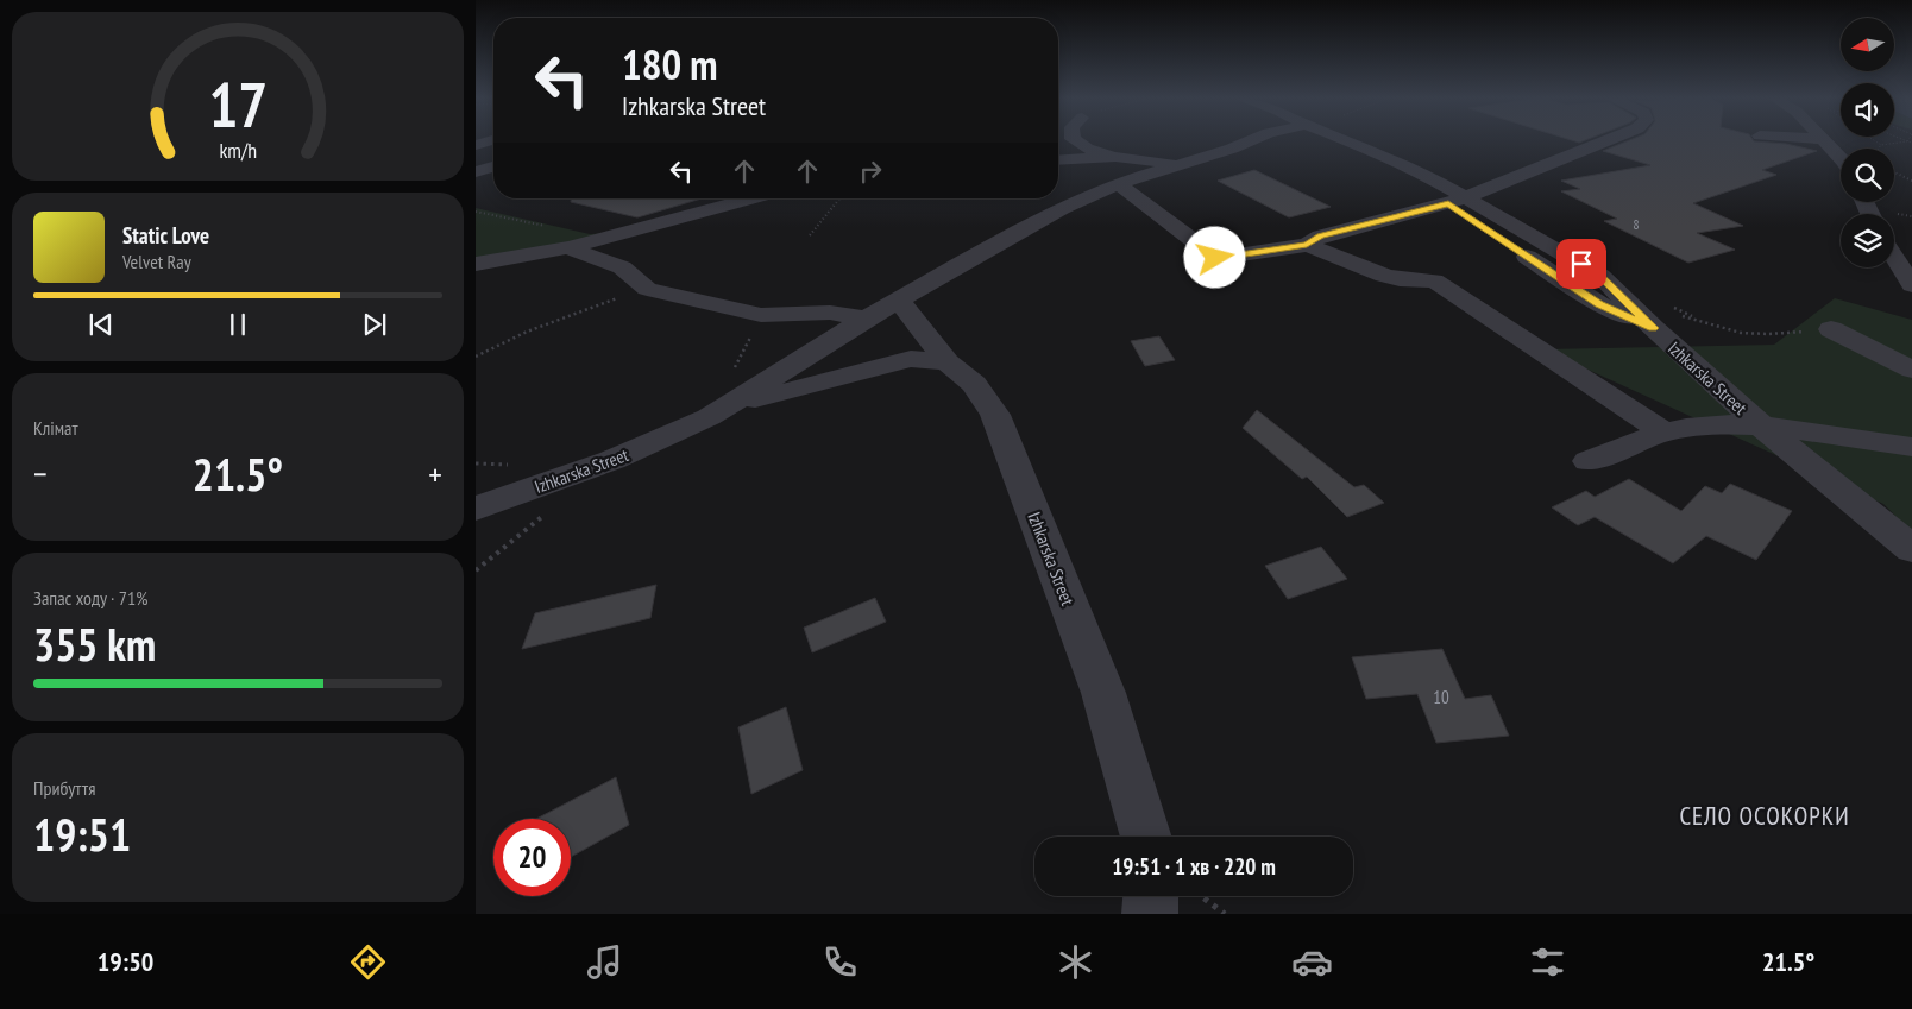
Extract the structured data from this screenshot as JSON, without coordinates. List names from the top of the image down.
{
  "streets": {
    "street": ["Izhkarska Street"]
  },
  "districts": ["СЕЛО ОСОКОРКИ"],
  "house_numbers": ["8", "10"],
  "north": "left",
  "page": {
    "turn": ["180 m", "Izhkarska Street"],
    "song": ["Static Love", "Velvet Ray"],
    "tile": [
      "Клімат",
      ["Запас ходу · 71%", "355 km"],
      ["Прибуття", "19:51"]
    ],
    "heat": ["−", "21.5°", "+"],
    "limit": "20",
    "trip": "19:51 · 1 хв · 220 m",
    "tabs": ["19:50", "21.5°"],
    "gauge": ["17", "km/h"]
  }
}
